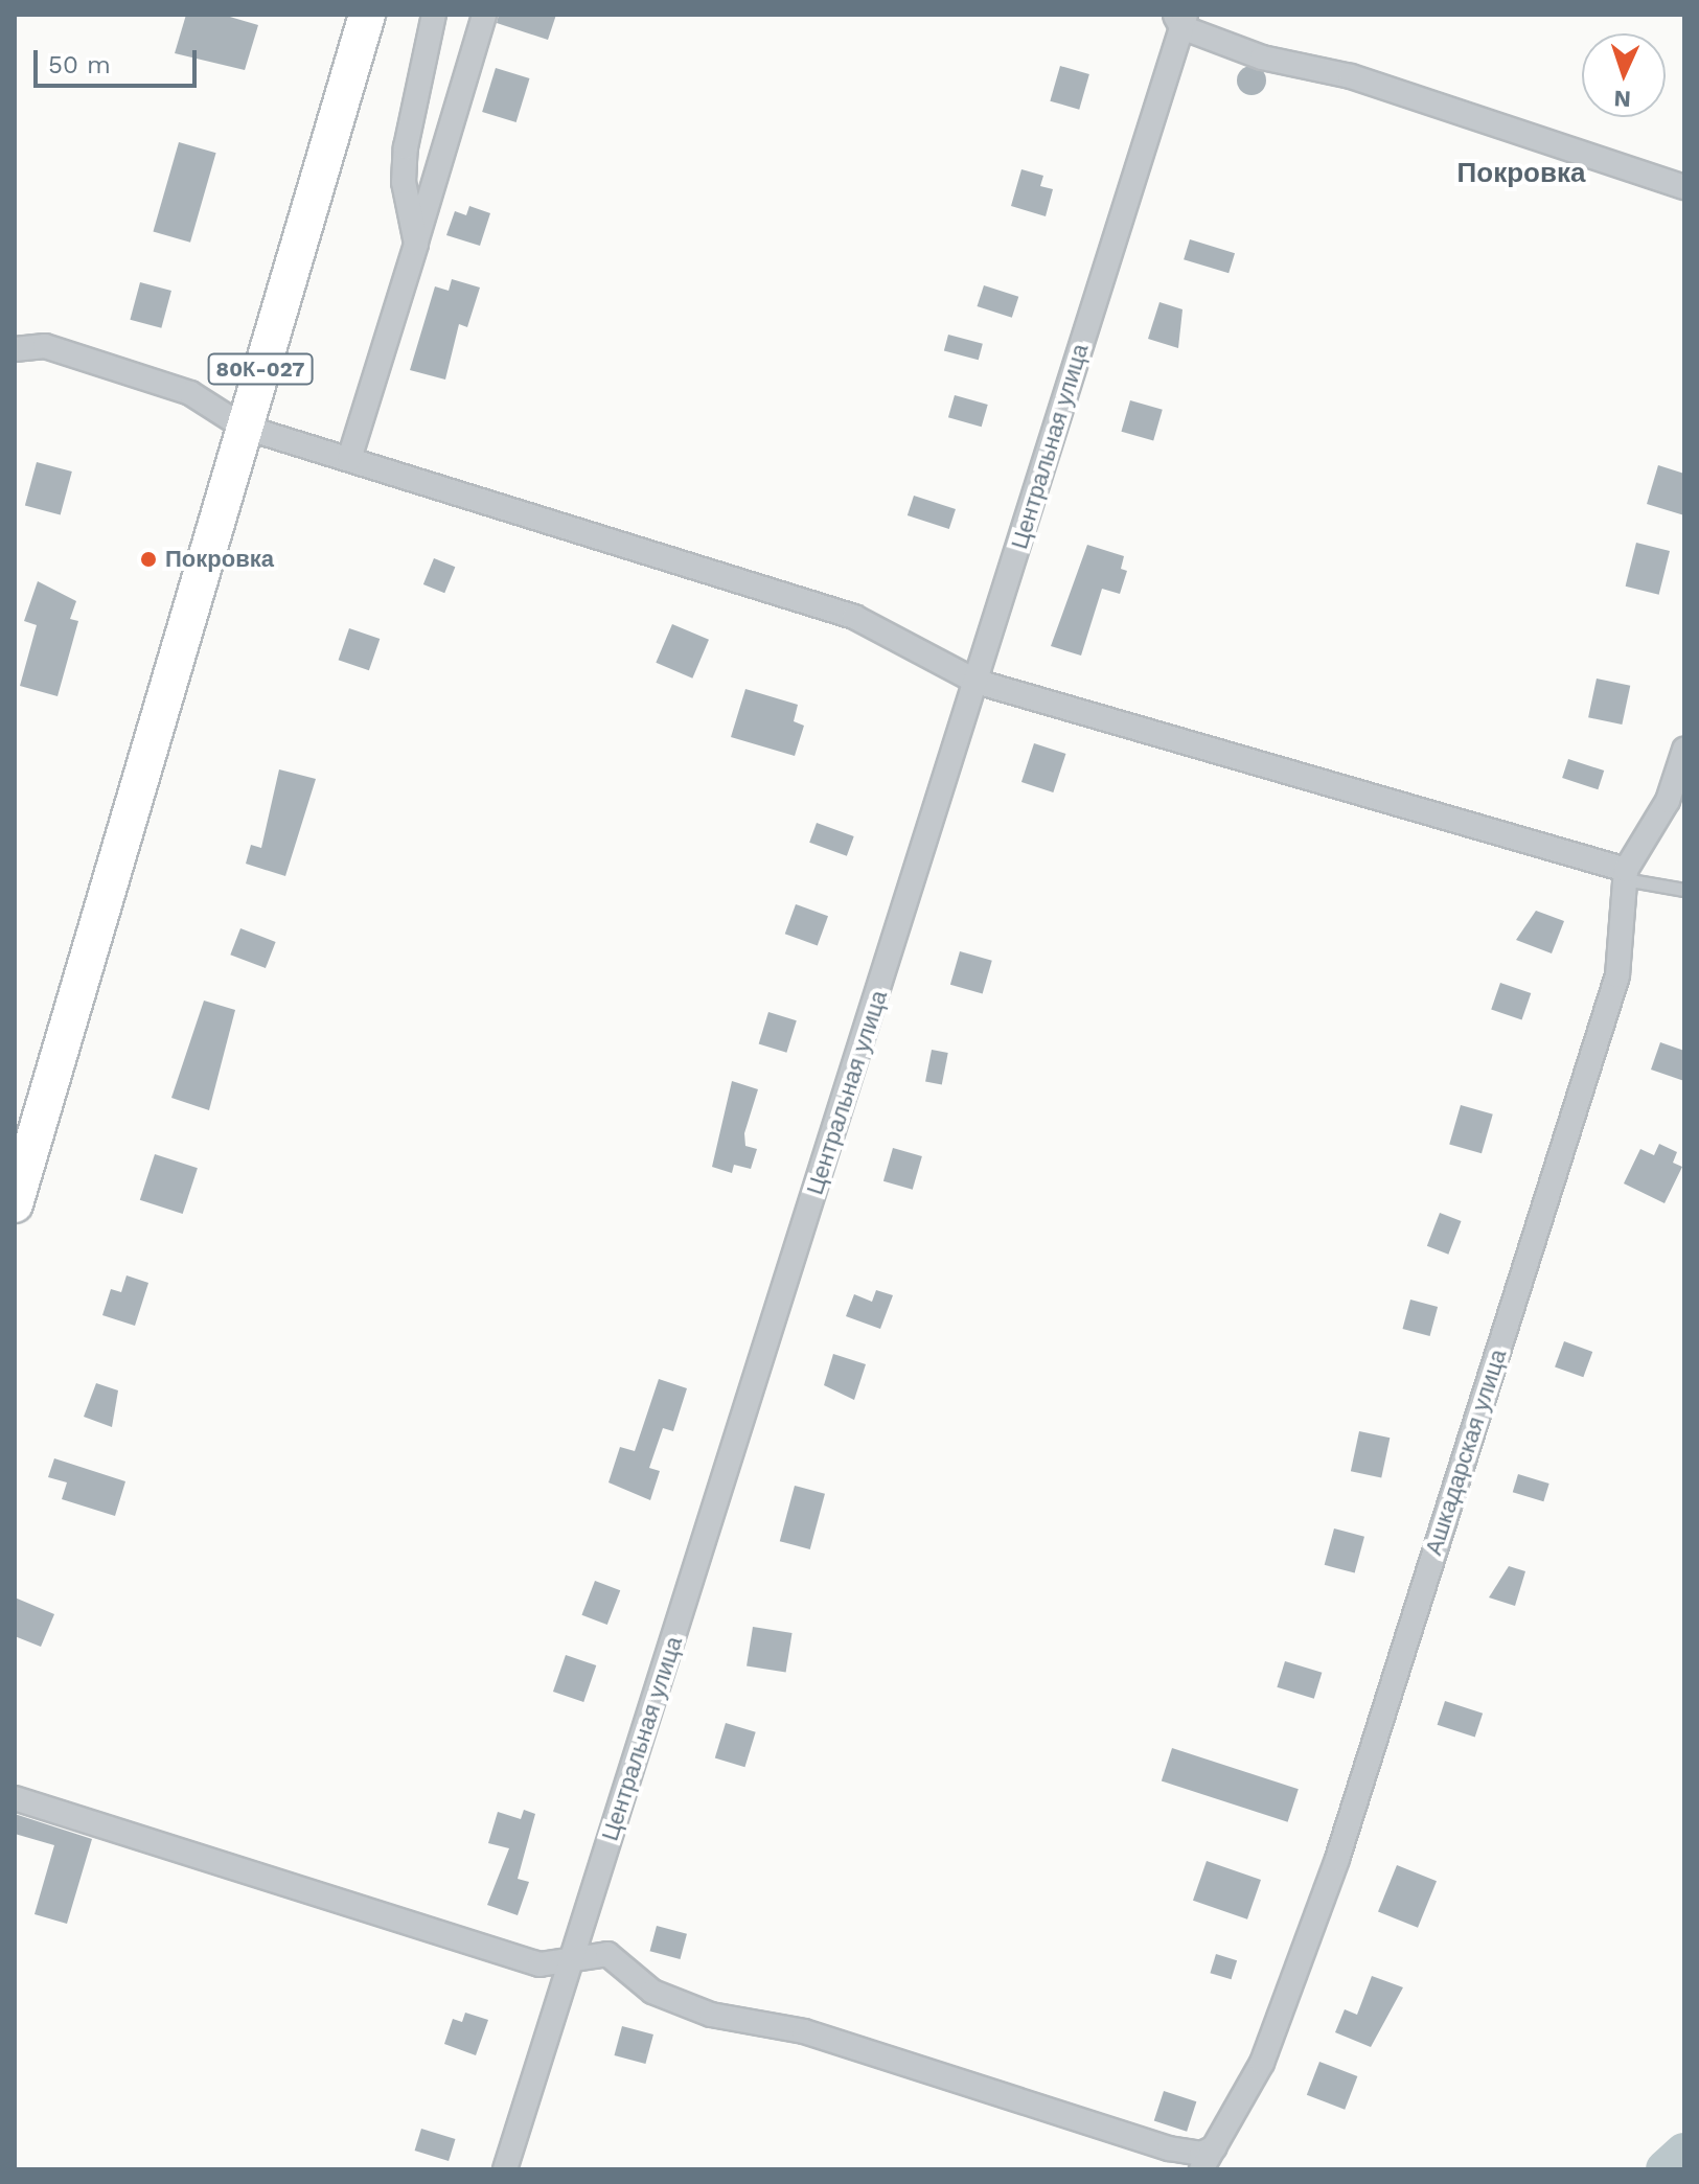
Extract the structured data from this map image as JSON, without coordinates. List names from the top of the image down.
{
  "streets": {
    "main road": ["80К-027"],
    "street": ["Центральная улица", "Ашкадарская улица"]
  },
  "districts": ["Покровка"],
  "places": ["Покровка"],
  "scale_bar": "50 m",
  "north": "bottom"
}
